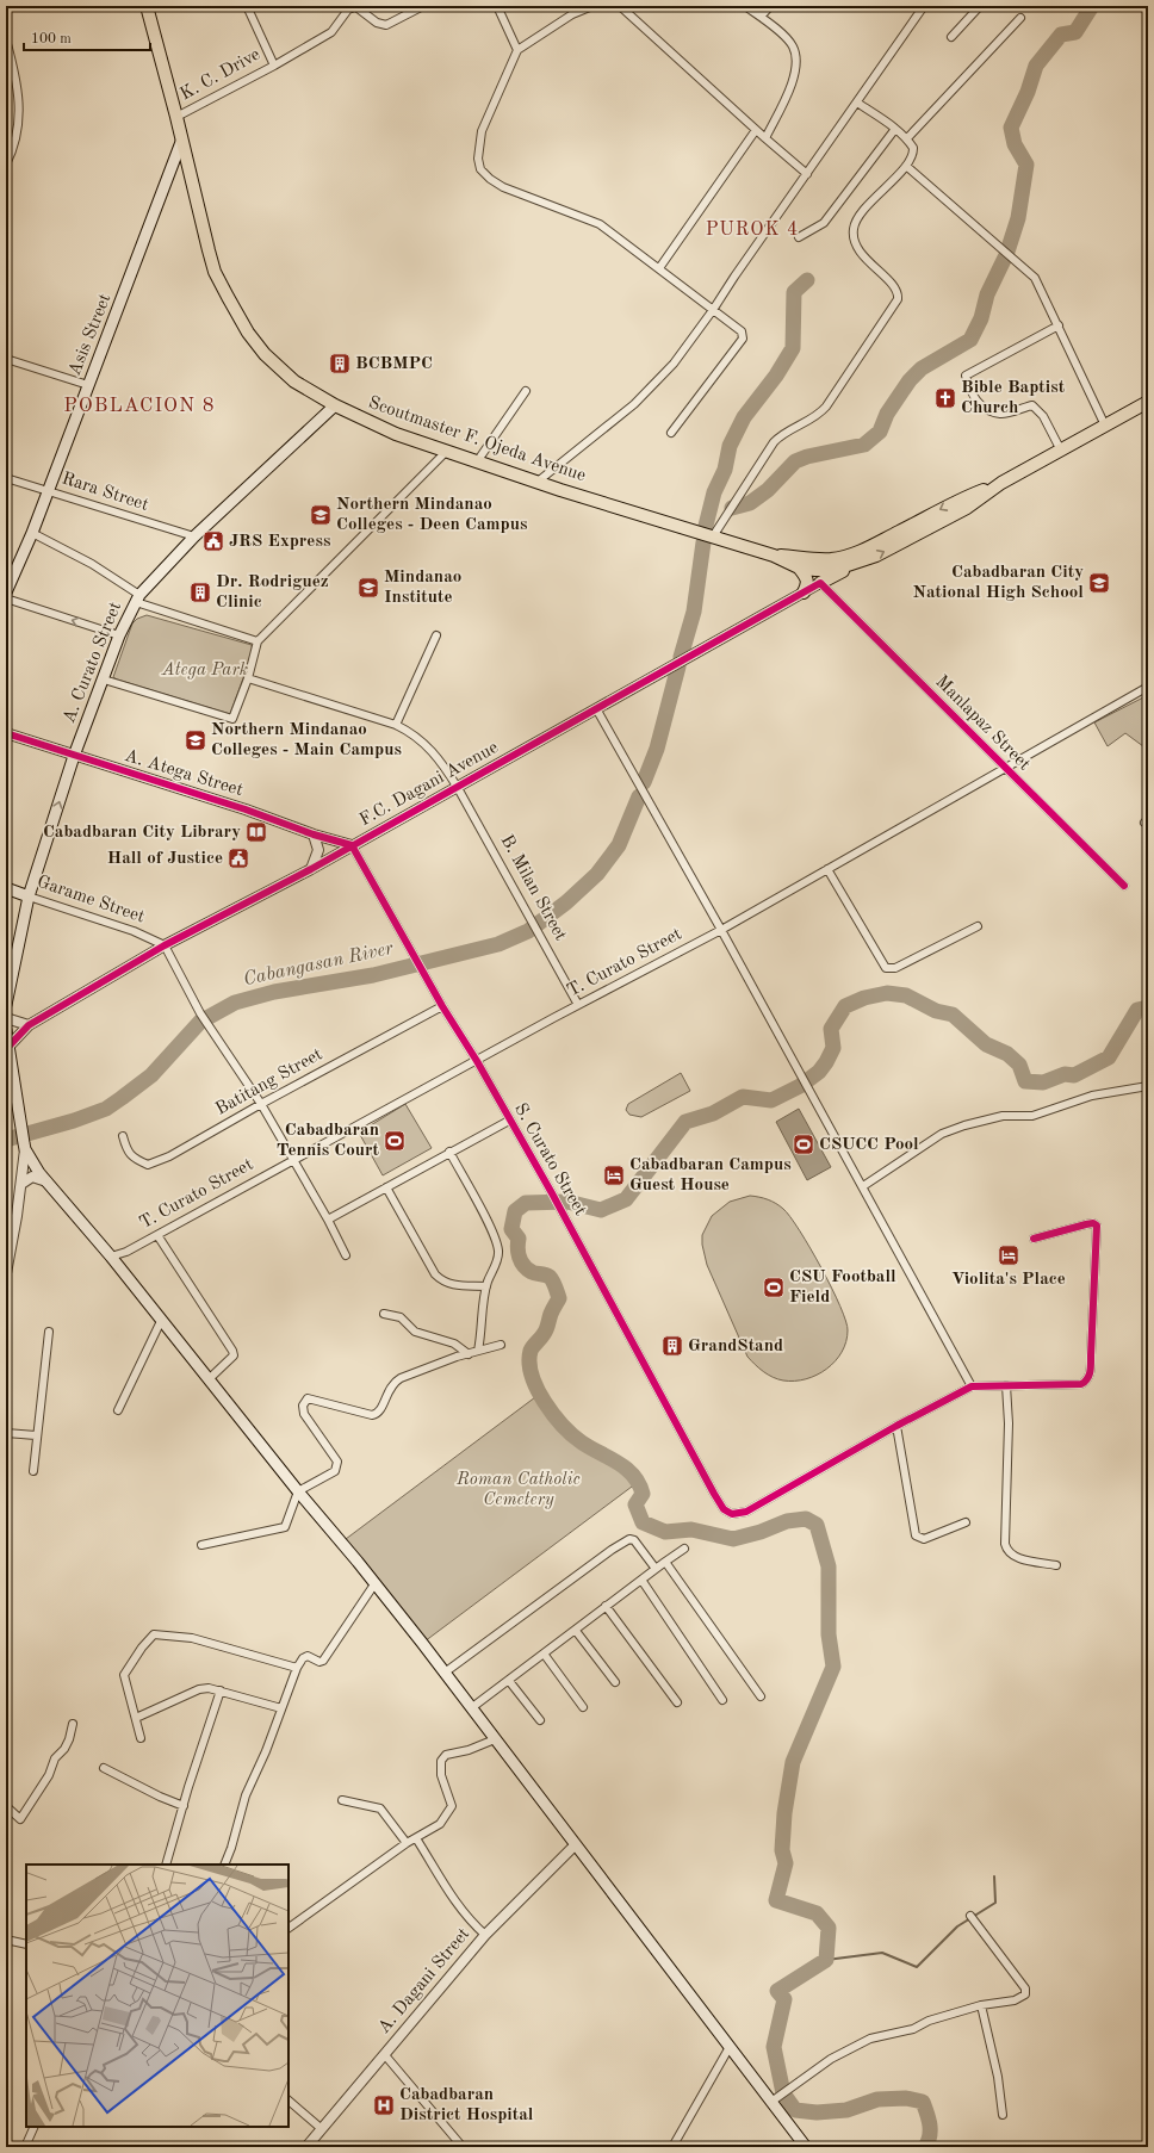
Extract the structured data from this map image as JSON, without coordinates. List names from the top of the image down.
{
  "streets": {
    "highway": ["Scoutmaster F. Ojeda Avenue"],
    "main road": ["Asis Street", "A. Curato Street", "Garame Street"],
    "street": [
      "K. C. Drive",
      "Rara Street",
      "Manlapaz Street",
      "A. Atega Street",
      "F.C. Dagani Avenue",
      "B. Milan Street",
      "T. Curato Street",
      "Batitang Street",
      "S. Curato Street",
      "A. Dagani Street"
    ]
  },
  "crossings": [
    ["K. C. Drive", "Scoutmaster F. Ojeda Avenue"],
    ["Asis Street", "Scoutmaster F. Ojeda Avenue"],
    ["Asis Street", "Rara Street"],
    ["Scoutmaster F. Ojeda Avenue", "A. Curato Street"],
    ["Rara Street", "A. Curato Street"],
    ["A. Curato Street", "A. Atega Street"],
    ["A. Curato Street", "Garame Street"],
    ["Manlapaz Street", "F.C. Dagani Avenue"],
    ["Manlapaz Street", "T. Curato Street"],
    ["A. Atega Street", "F.C. Dagani Avenue"],
    ["A. Atega Street", "S. Curato Street"],
    ["F.C. Dagani Avenue", "B. Milan Street"],
    ["F.C. Dagani Avenue", "Garame Street"],
    ["F.C. Dagani Avenue", "S. Curato Street"],
    ["B. Milan Street", "T. Curato Street"],
    ["T. Curato Street", "S. Curato Street"],
    ["Batitang Street", "S. Curato Street"]
  ],
  "districts": ["PUROK 4", "POBLACION 8"],
  "water": ["Cabangasan River"],
  "parks": ["Atega Park", "Roman Catholic Cemetery"],
  "places": {
    "building": ["BCBMPC", "Dr. Rodriguez Clinic", "GrandStand"],
    "church": ["Bible Baptist Church"],
    "school or university": [
      "Northern Mindanao Colleges - Deen Campus",
      "Cabadbaran City National High School",
      "Mindanao Institute",
      "Northern Mindanao Colleges - Main Campus"
    ],
    "public building": ["JRS Express", "Hall of Justice"],
    "library": ["Cabadbaran City Library"],
    "sports": ["Cabadbaran Tennis Court", "CSUCC Pool", "CSU Football Field"],
    "hotel": ["Cabadbaran Campus Guest House", "Violita's Place"],
    "hospital": ["Cabadbaran District Hospital"]
  },
  "scale_bar": "100 m"
}
